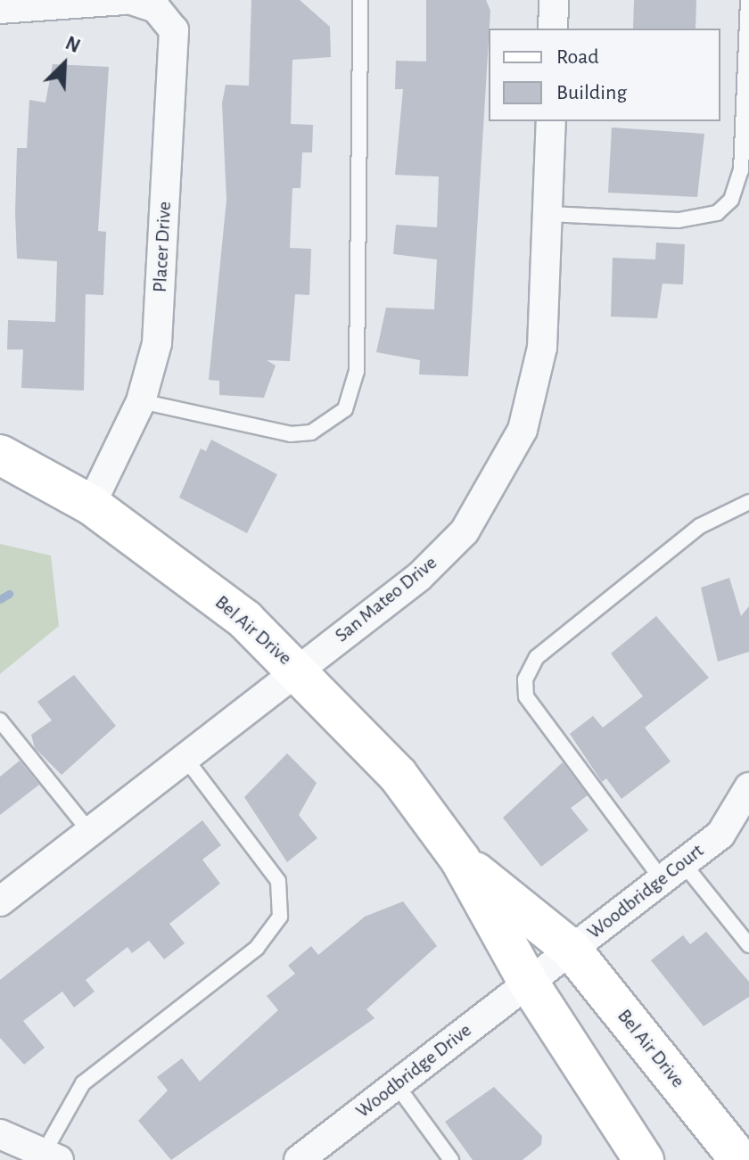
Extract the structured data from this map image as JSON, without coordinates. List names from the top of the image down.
{
  "streets": {
    "street": [
      "Placer Drive",
      "San Mateo Drive",
      "Bel Air Drive",
      "Woodbridge Court",
      "Woodbridge Drive"
    ]
  },
  "crossings": [
    ["Placer Drive", "Bel Air Drive"],
    ["San Mateo Drive", "Bel Air Drive"],
    ["Bel Air Drive", "Woodbridge Court"],
    ["Bel Air Drive", "Woodbridge Drive"],
    ["Woodbridge Court", "Woodbridge Drive"]
  ],
  "legend": ["Road", "Building"],
  "north": "top right"
}
